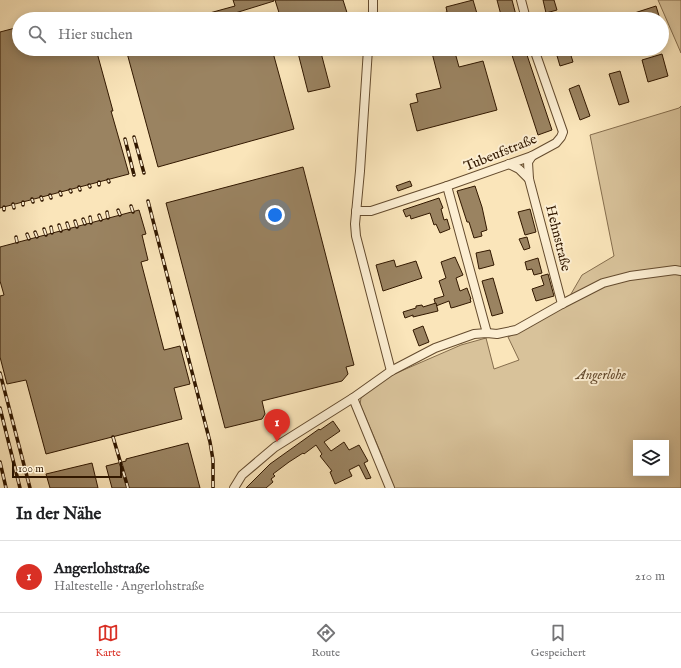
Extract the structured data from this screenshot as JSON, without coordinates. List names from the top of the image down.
{
  "streets": {
    "street": ["Tubeufstraße", "Hehnstraße"]
  },
  "crossings": [
    ["Tubeufstraße", "Hehnstraße"]
  ],
  "parks": ["Angerlohe"],
  "scale_bar": "100 m",
  "page": {
    "search": "Hier suchen",
    "pins": "1",
    "scale": "100 m",
    "heading": "In der Nähe",
    "list": [
      {
        "mark": "1",
        "name": "Angerlohstraße",
        "note": "Haltestelle · Angerlohstraße",
        "value": "210 m"
      }
    ],
    "nav": ["Karte", "Route", "Gespeichert"]
  }
}
